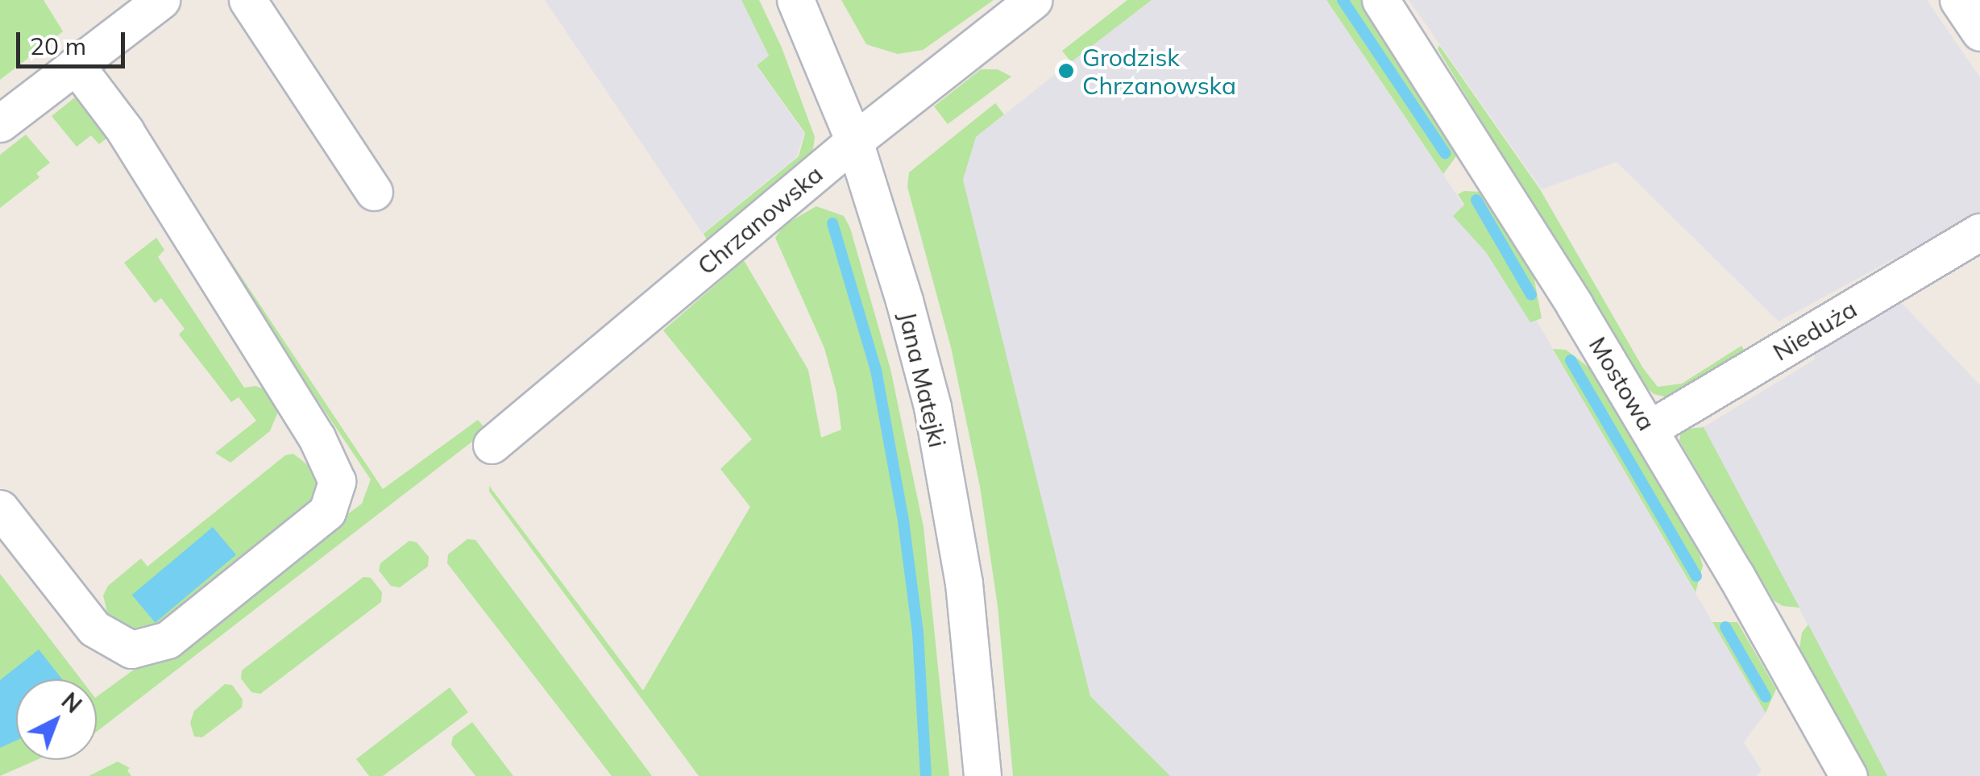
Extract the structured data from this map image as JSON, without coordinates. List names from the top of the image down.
{
  "streets": {
    "street": [
      "Chrzanowska",
      "Nieduża",
      "Jana Matejki",
      "Mostowa"
    ]
  },
  "crossings": [
    ["Chrzanowska", "Jana Matejki"],
    ["Nieduża", "Mostowa"]
  ],
  "places": ["Grodzisk Chrzanowska"],
  "scale_bar": "20 m",
  "north": "top right"
}
